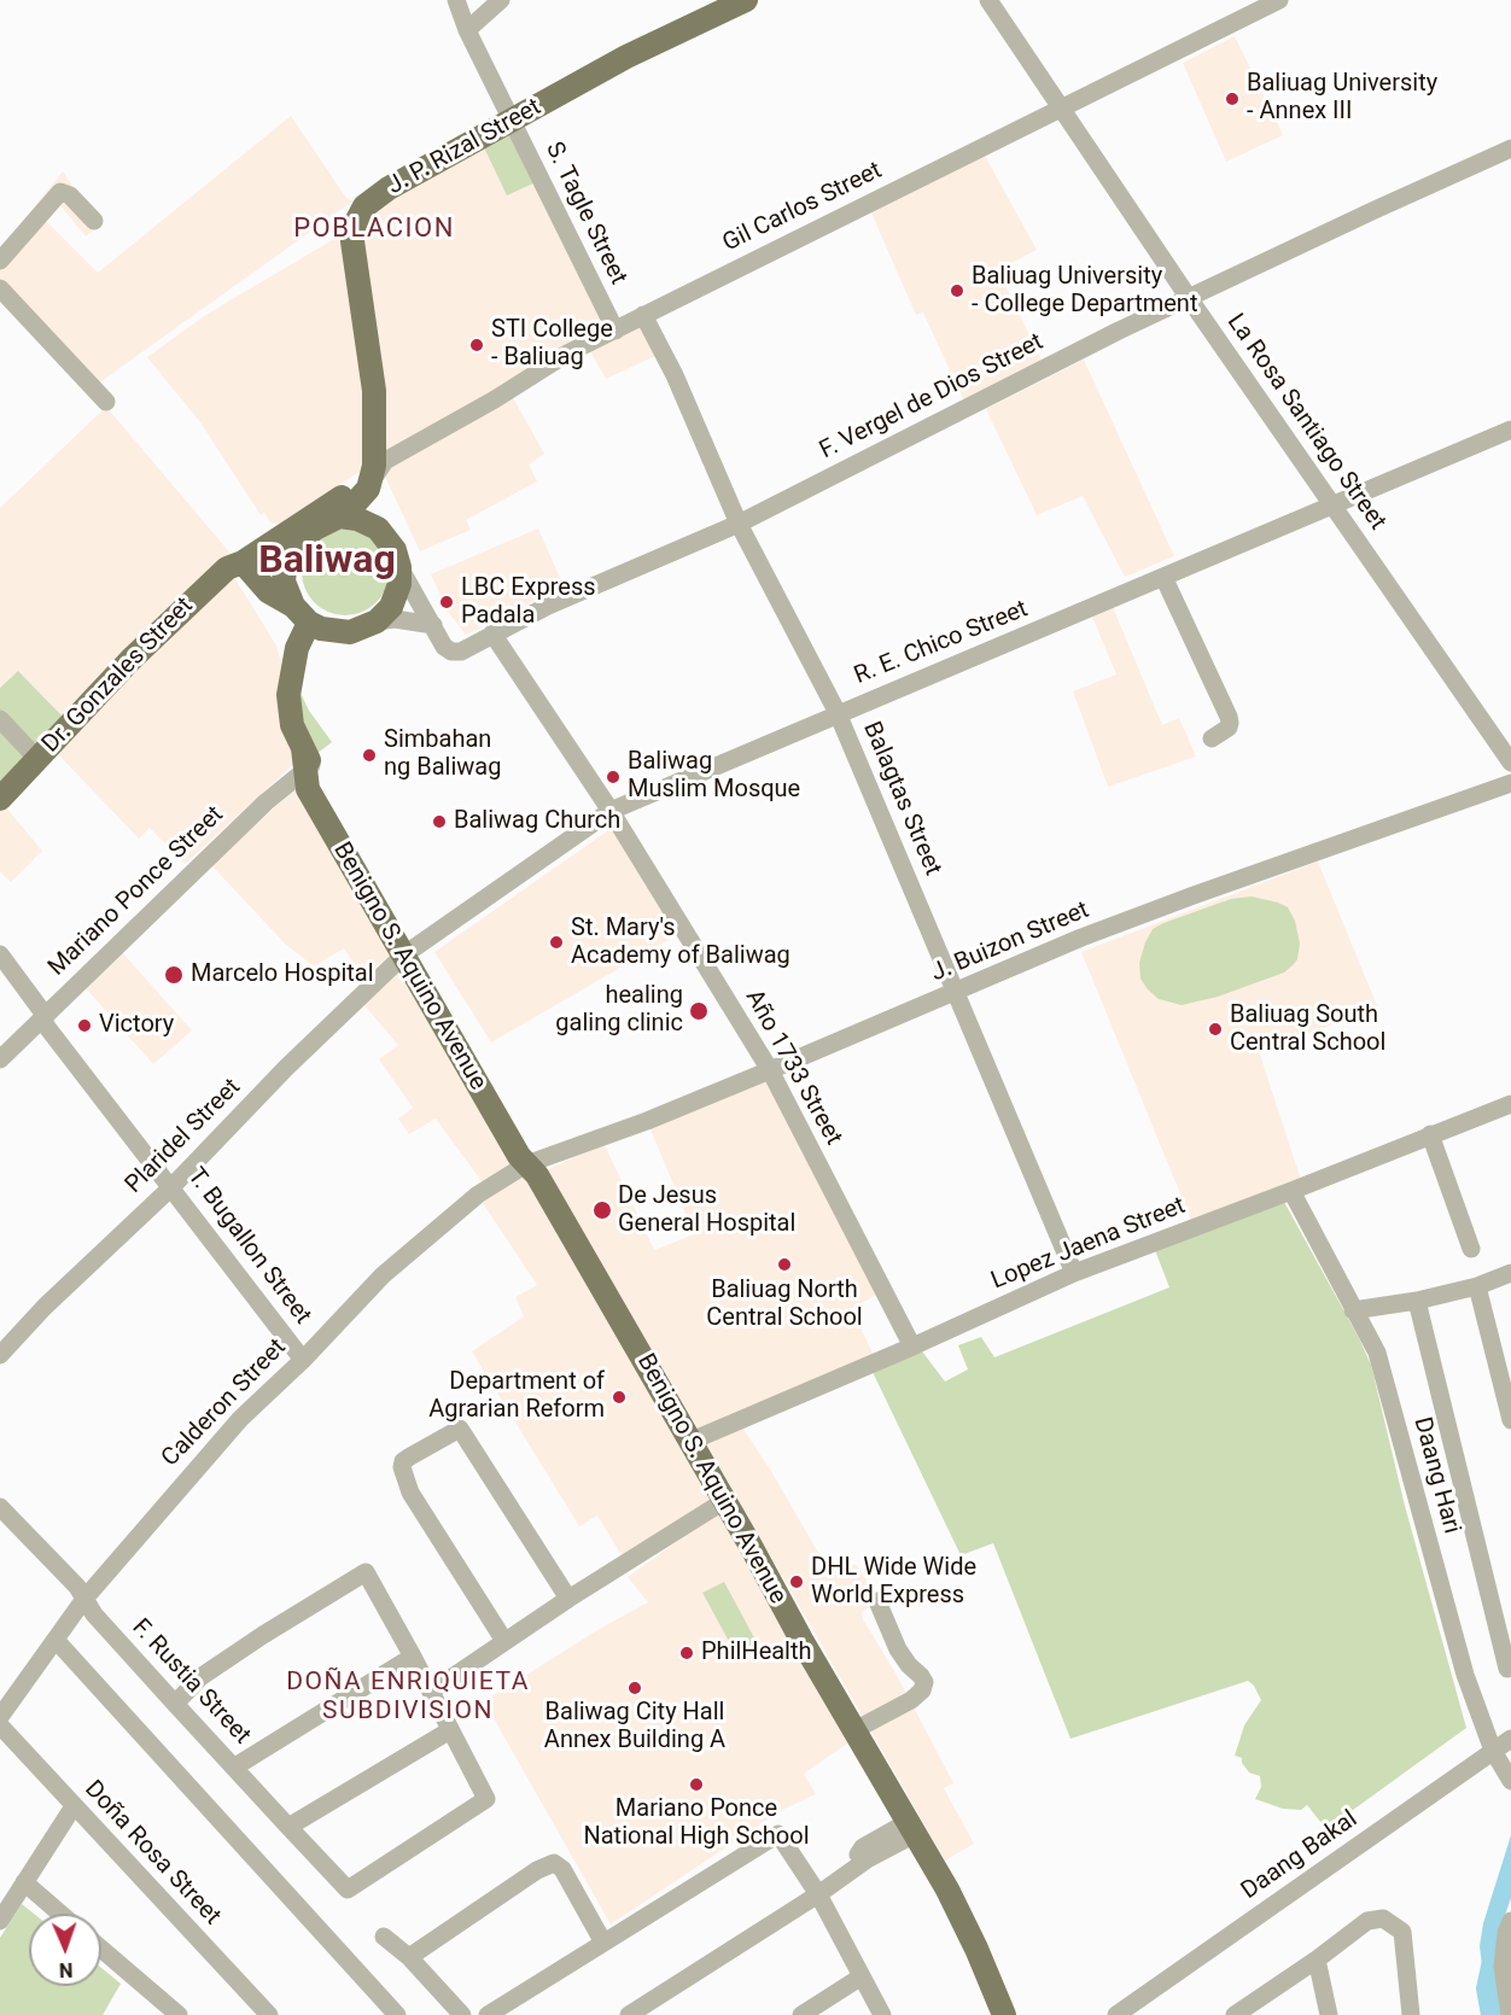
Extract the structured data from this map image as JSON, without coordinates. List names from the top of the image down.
{
  "streets": {
    "main road": ["J. P. Rizal Street", "Dr. Gonzales Street", "Benigno S. Aquino Avenue"],
    "street": [
      "Gil Carlos Street",
      "S. Tagle Street",
      "F. Vergel de Dios Street",
      "La Rosa Santiago Street",
      "R. E. Chico Street",
      "Balagtas Street",
      "Mariano Ponce Street",
      "J. Buizon Street",
      "Año 1733 Street",
      "Plaridel Street",
      "Lopez Jaena Street",
      "T. Bugallon Street",
      "Calderon Street",
      "Daang Hari",
      "F. Rustia Street",
      "Doña Rosa Street",
      "Daang Bakal"
    ]
  },
  "crossings": [
    ["J. P. Rizal Street", "Gil Carlos Street"],
    ["J. P. Rizal Street", "S. Tagle Street"],
    ["J. P. Rizal Street", "Dr. Gonzales Street"],
    ["Gil Carlos Street", "S. Tagle Street"],
    ["Gil Carlos Street", "La Rosa Santiago Street"],
    ["Gil Carlos Street", "Dr. Gonzales Street"],
    ["Gil Carlos Street", "Balagtas Street"],
    ["F. Vergel de Dios Street", "La Rosa Santiago Street"],
    ["F. Vergel de Dios Street", "Balagtas Street"],
    ["F. Vergel de Dios Street", "Año 1733 Street"],
    ["La Rosa Santiago Street", "R. E. Chico Street"],
    ["R. E. Chico Street", "Balagtas Street"],
    ["R. E. Chico Street", "Benigno S. Aquino Avenue"],
    ["R. E. Chico Street", "Año 1733 Street"],
    ["R. E. Chico Street", "Plaridel Street"],
    ["Balagtas Street", "J. Buizon Street"],
    ["Balagtas Street", "Lopez Jaena Street"],
    ["Mariano Ponce Street", "Benigno S. Aquino Avenue"],
    ["Mariano Ponce Street", "T. Bugallon Street"],
    ["J. Buizon Street", "Benigno S. Aquino Avenue"],
    ["J. Buizon Street", "Año 1733 Street"],
    ["J. Buizon Street", "Calderon Street"],
    ["Benigno S. Aquino Avenue", "Plaridel Street"],
    ["Benigno S. Aquino Avenue", "Lopez Jaena Street"],
    ["Benigno S. Aquino Avenue", "Calderon Street"],
    ["Año 1733 Street", "Lopez Jaena Street"],
    ["Plaridel Street", "T. Bugallon Street"],
    ["Lopez Jaena Street", "Daang Hari"],
    ["T. Bugallon Street", "Calderon Street"],
    ["Calderon Street", "F. Rustia Street"],
    ["Daang Hari", "Daang Bakal"]
  ],
  "districts": ["POBLACION", "Baliwag", "DOÑA ENRIQUIETA SUBDIVISION"],
  "places": [
    "Baliuag University - Annex III",
    "Baliuag University - College Department",
    "STI College - Baliuag",
    "LBC Express Padala",
    "Simbahan ng Baliwag",
    "Baliwag Muslim Mosque",
    "Baliwag Church",
    "St. Mary's Academy of Baliwag",
    "Marcelo Hospital",
    "healing galing clinic",
    "Victory",
    "Baliuag South Central School",
    "De Jesus General Hospital",
    "Baliuag North Central School",
    "Department of Agrarian Reform",
    "DHL Wide Wide World Express",
    "PhilHealth",
    "Baliwag City Hall Annex Building A",
    "Mariano Ponce National High School"
  ],
  "north": "bottom"
}
